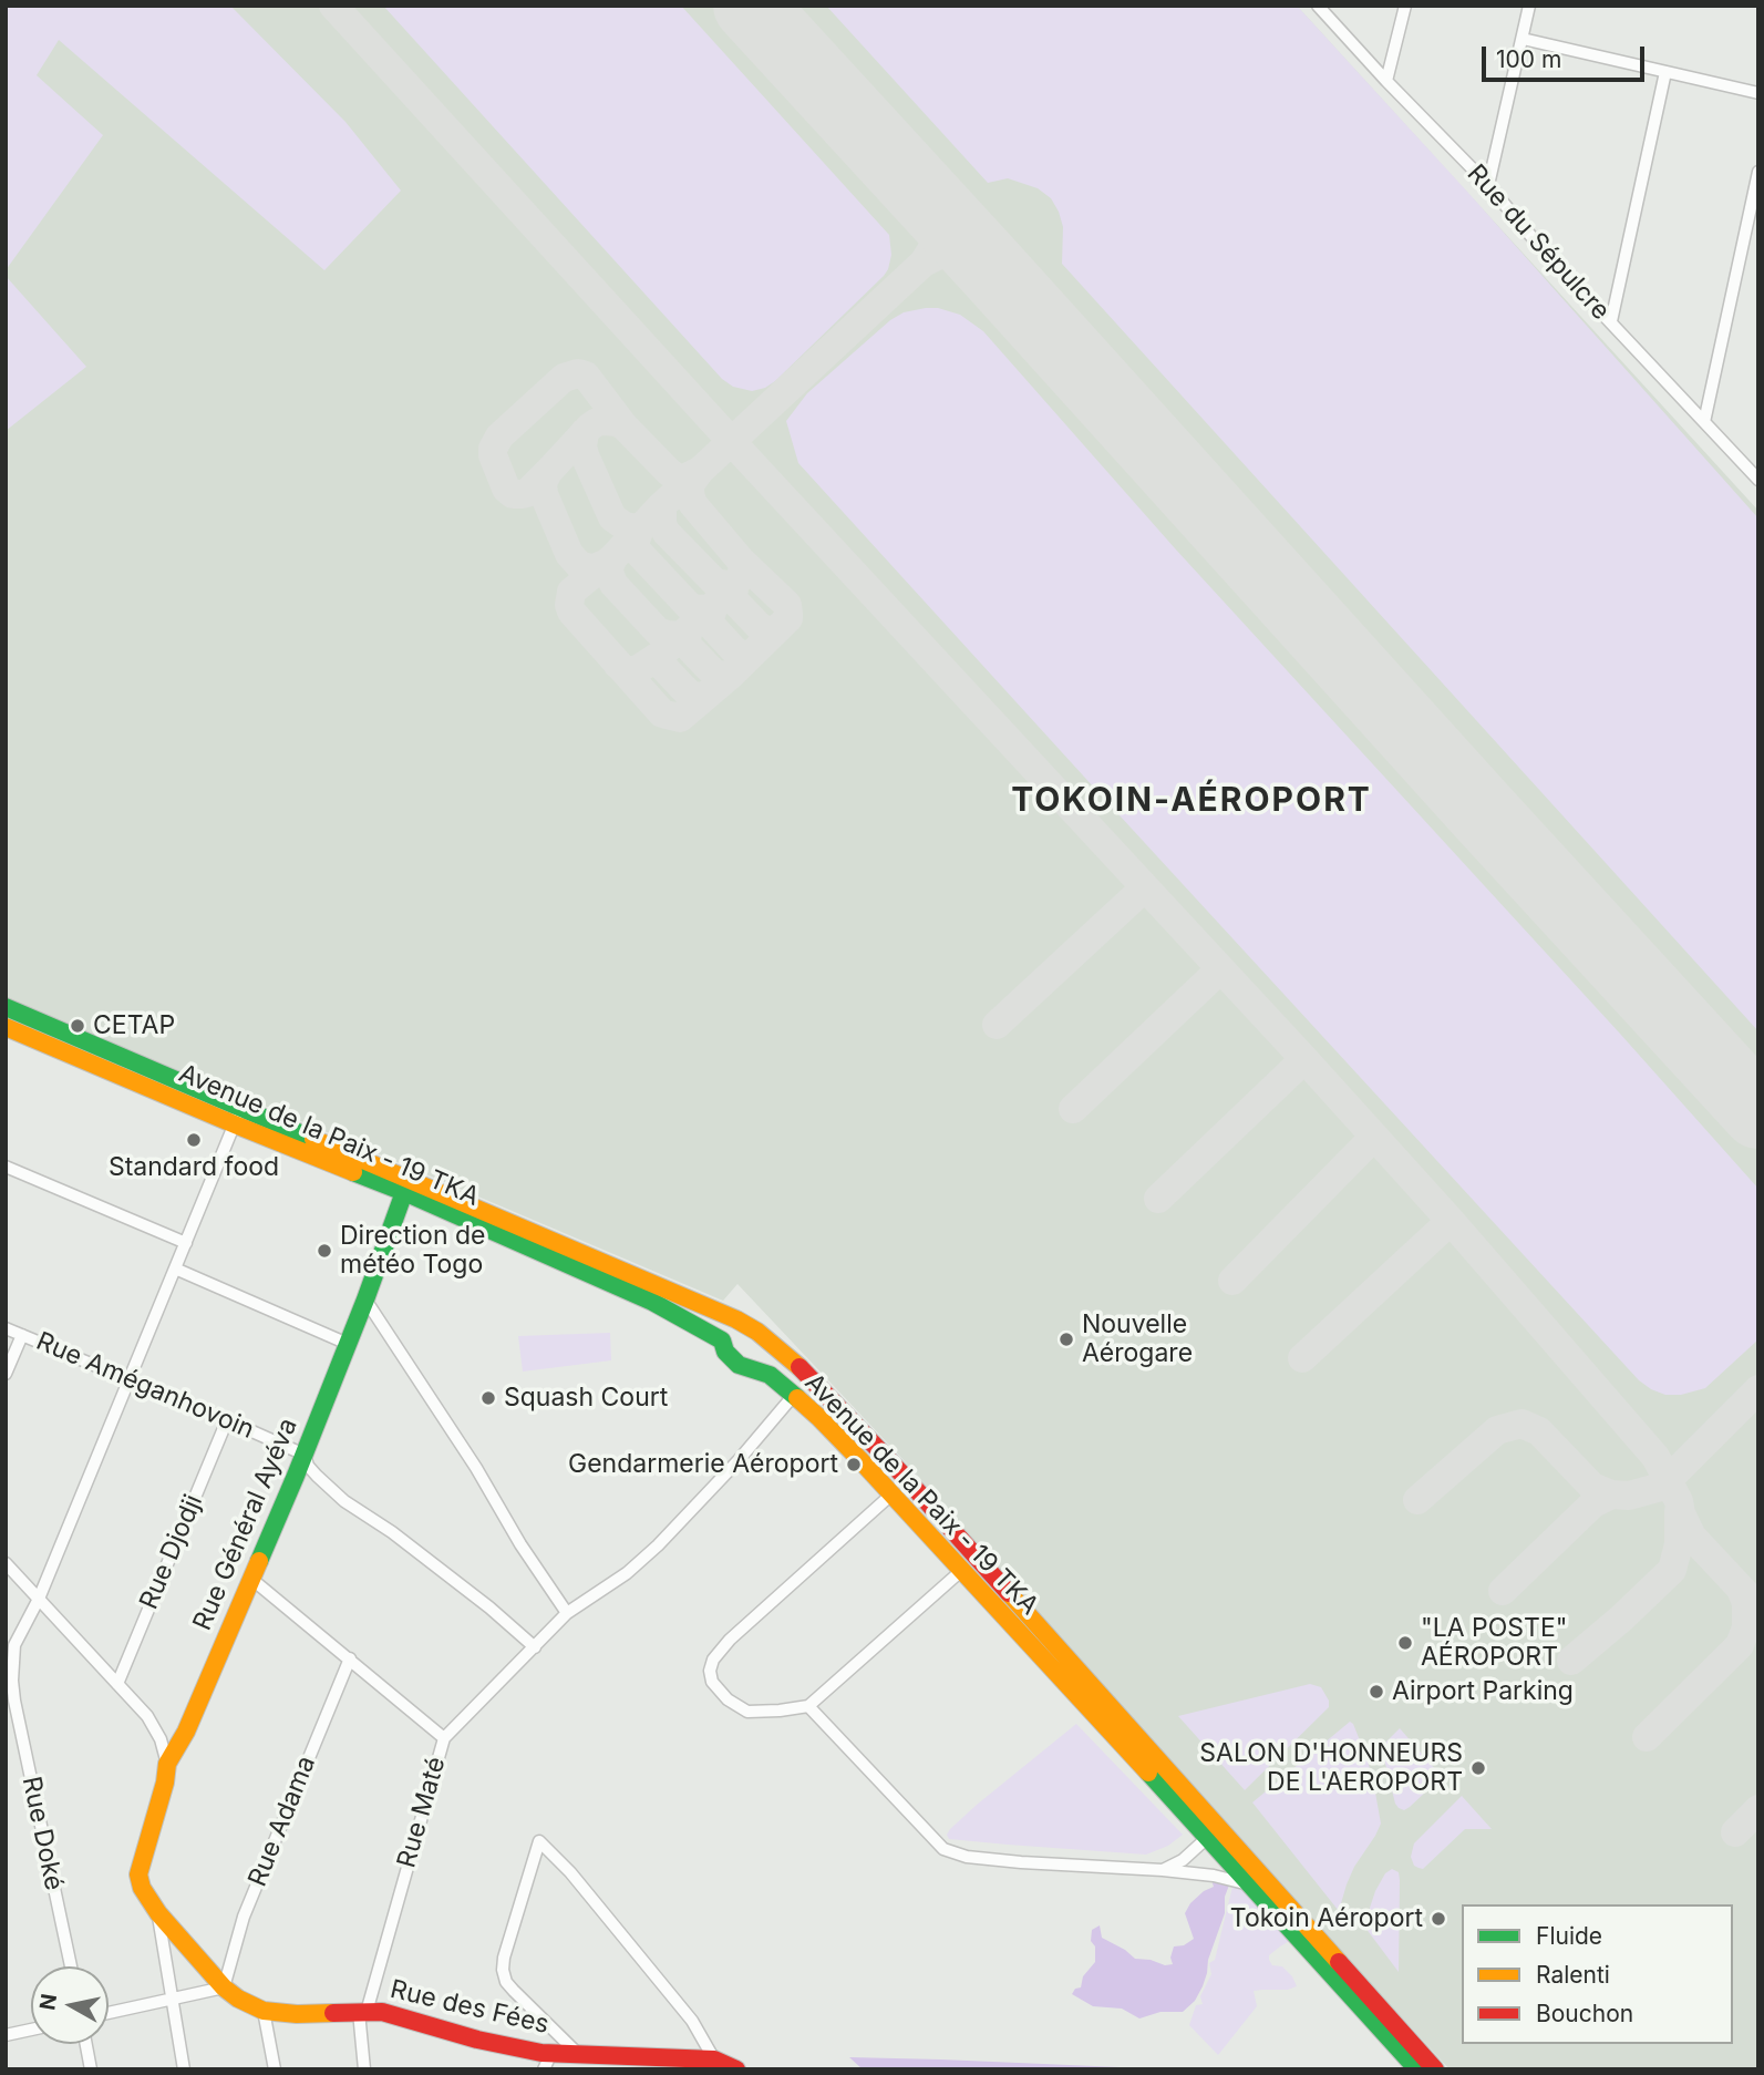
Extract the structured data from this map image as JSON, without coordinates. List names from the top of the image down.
{
  "streets": {
    "main road": ["Avenue de la Paix - 19 TKA", "Rue Général Ayéva", "Rue des Fées"],
    "street": [
      "Rue du Sépulcre",
      "Rue Améganhovoin",
      "Rue Djodji",
      "Rue Maté",
      "Rue Adama",
      "Rue Doké"
    ]
  },
  "crossings": [
    ["Avenue de la Paix - 19 TKA", "Rue Général Ayéva"],
    ["Avenue de la Paix - 19 TKA", "Rue Maté"],
    ["Avenue de la Paix - 19 TKA", "Rue Doké"],
    ["Rue Améganhovoin", "Rue Général Ayéva"],
    ["Rue Améganhovoin", "Rue Djodji"],
    ["Rue Améganhovoin", "Rue Maté"],
    ["Rue Améganhovoin", "Rue Doké"],
    ["Rue Général Ayéva", "Rue des Fées"],
    ["Rue Maté", "Rue des Fées"],
    ["Rue Adama", "Rue des Fées"]
  ],
  "districts": ["TOKOIN-AÉROPORT"],
  "places": [
    "CETAP",
    "Standard food",
    "Direction de météo Togo",
    "Nouvelle Aérogare",
    "Squash Court",
    "Gendarmerie Aéroport",
    "\"LA POSTE\" AÉROPORT",
    "Airport Parking",
    "SALON D'HONNEURS DE L'AEROPORT",
    "Tokoin Aéroport"
  ],
  "legend": ["Fluide", "Ralenti", "Bouchon"],
  "scale_bar": "100 m",
  "north": "left"
}
